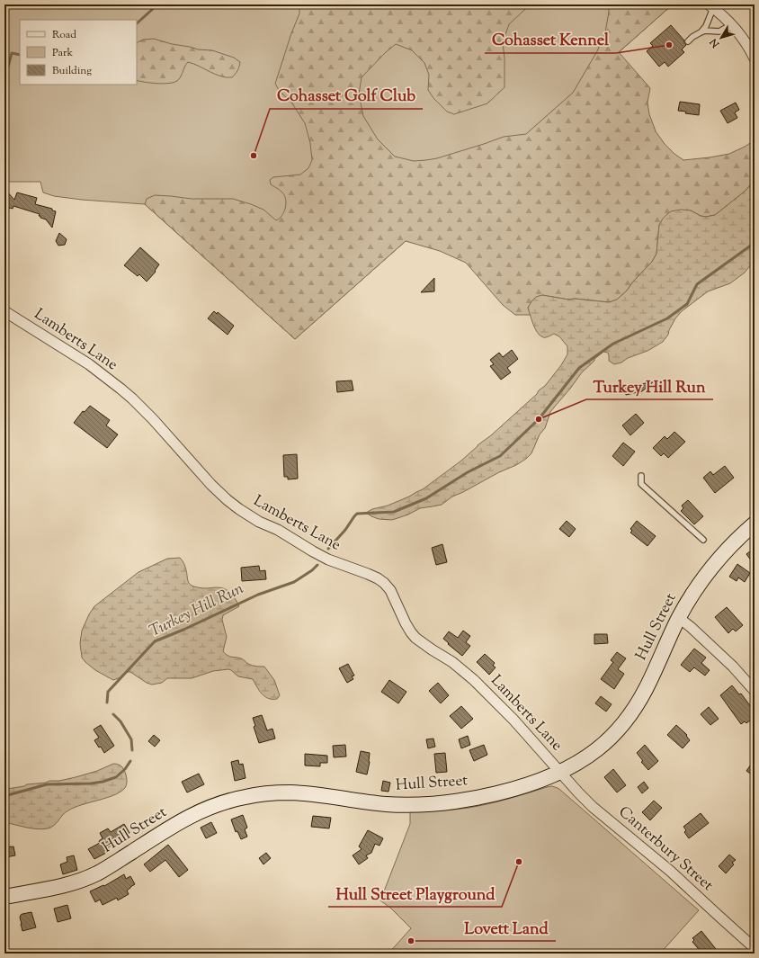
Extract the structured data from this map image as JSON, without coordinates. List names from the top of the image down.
{
  "streets": {
    "main road": ["Hull Street"],
    "street": ["Lamberts Lane", "Canterbury Street"]
  },
  "crossings": [
    ["Lamberts Lane", "Hull Street"],
    ["Lamberts Lane", "Canterbury Street"],
    ["Hull Street", "Canterbury Street"]
  ],
  "water": ["Turkey Hill Run"],
  "places": [
    "Cohasset Kennel",
    "Cohasset Golf Club",
    "Turkey Hill Run",
    "Hull Street Playground",
    "Lovett Land"
  ],
  "legend": ["Road", "Park", "Building"],
  "north": "bottom left"
}
